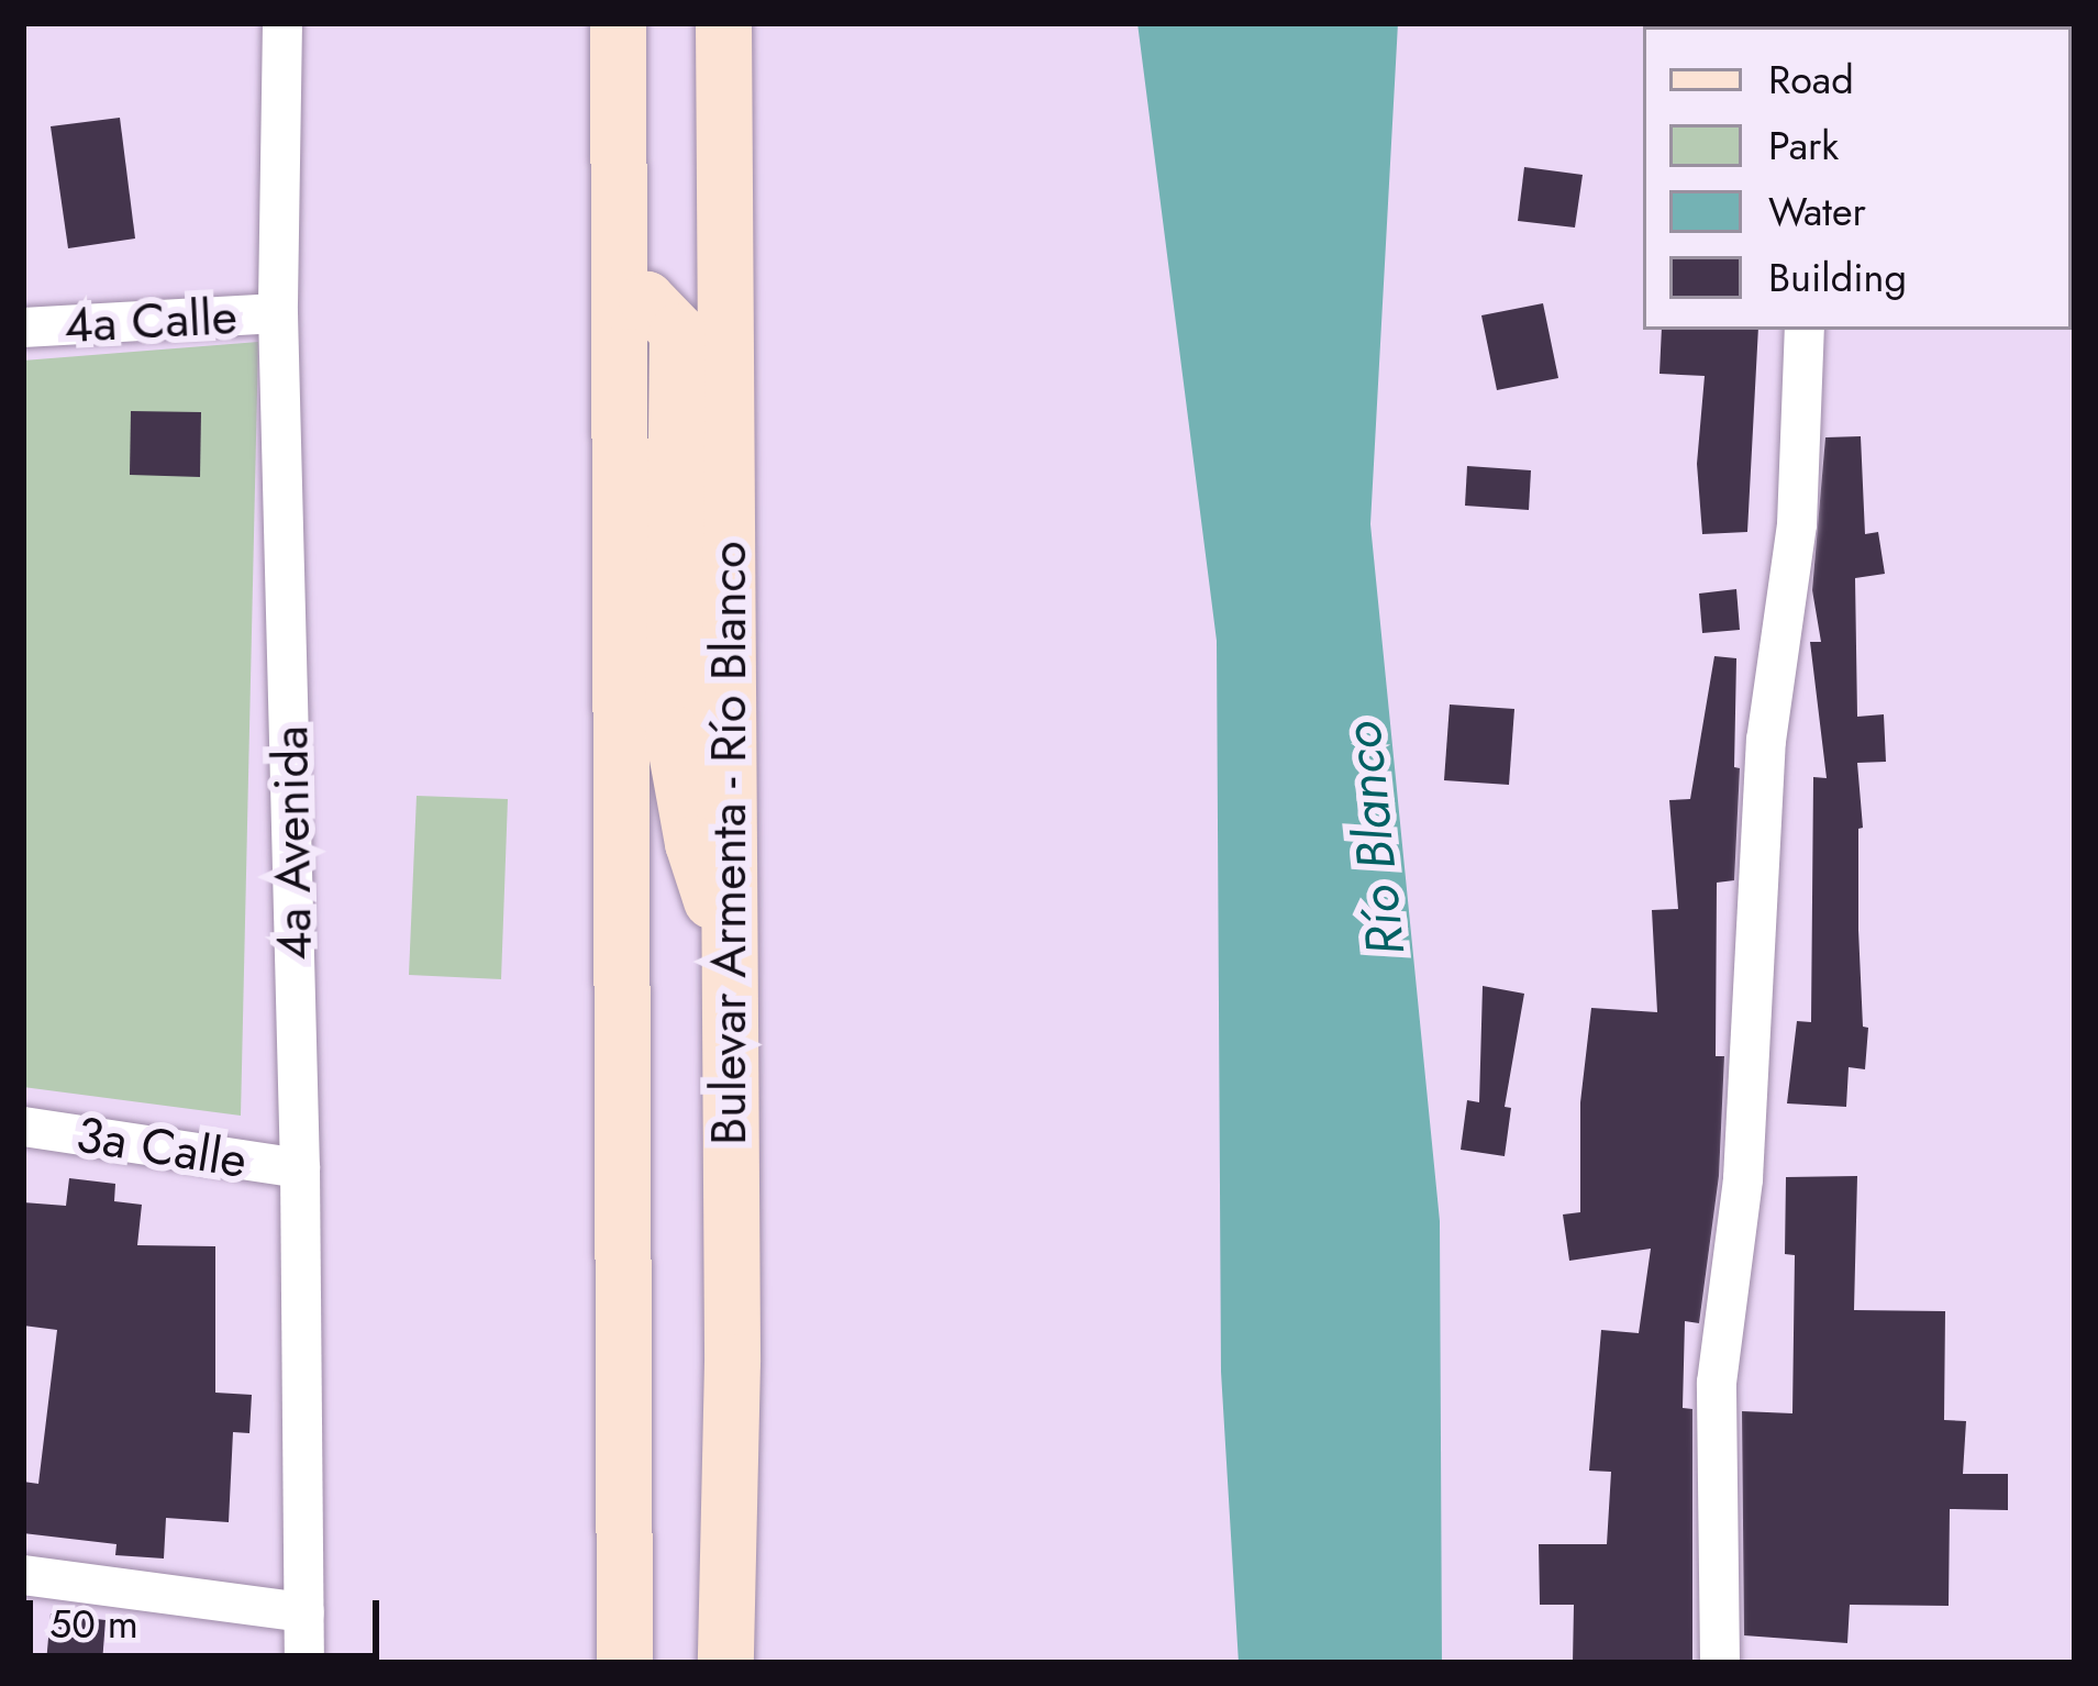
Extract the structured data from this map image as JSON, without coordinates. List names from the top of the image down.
{
  "streets": {
    "main road": ["Bulevar Armenta - Río Blanco"],
    "street": ["4a Calle", "4a Avenida", "3a Calle"]
  },
  "crossings": [
    ["4a Calle", "4a Avenida"],
    ["4a Avenida", "3a Calle"]
  ],
  "water": ["Río Blanco"],
  "legend": [
    "Road",
    "Park",
    "Water",
    "Building"
  ],
  "scale_bar": "50 m"
}
